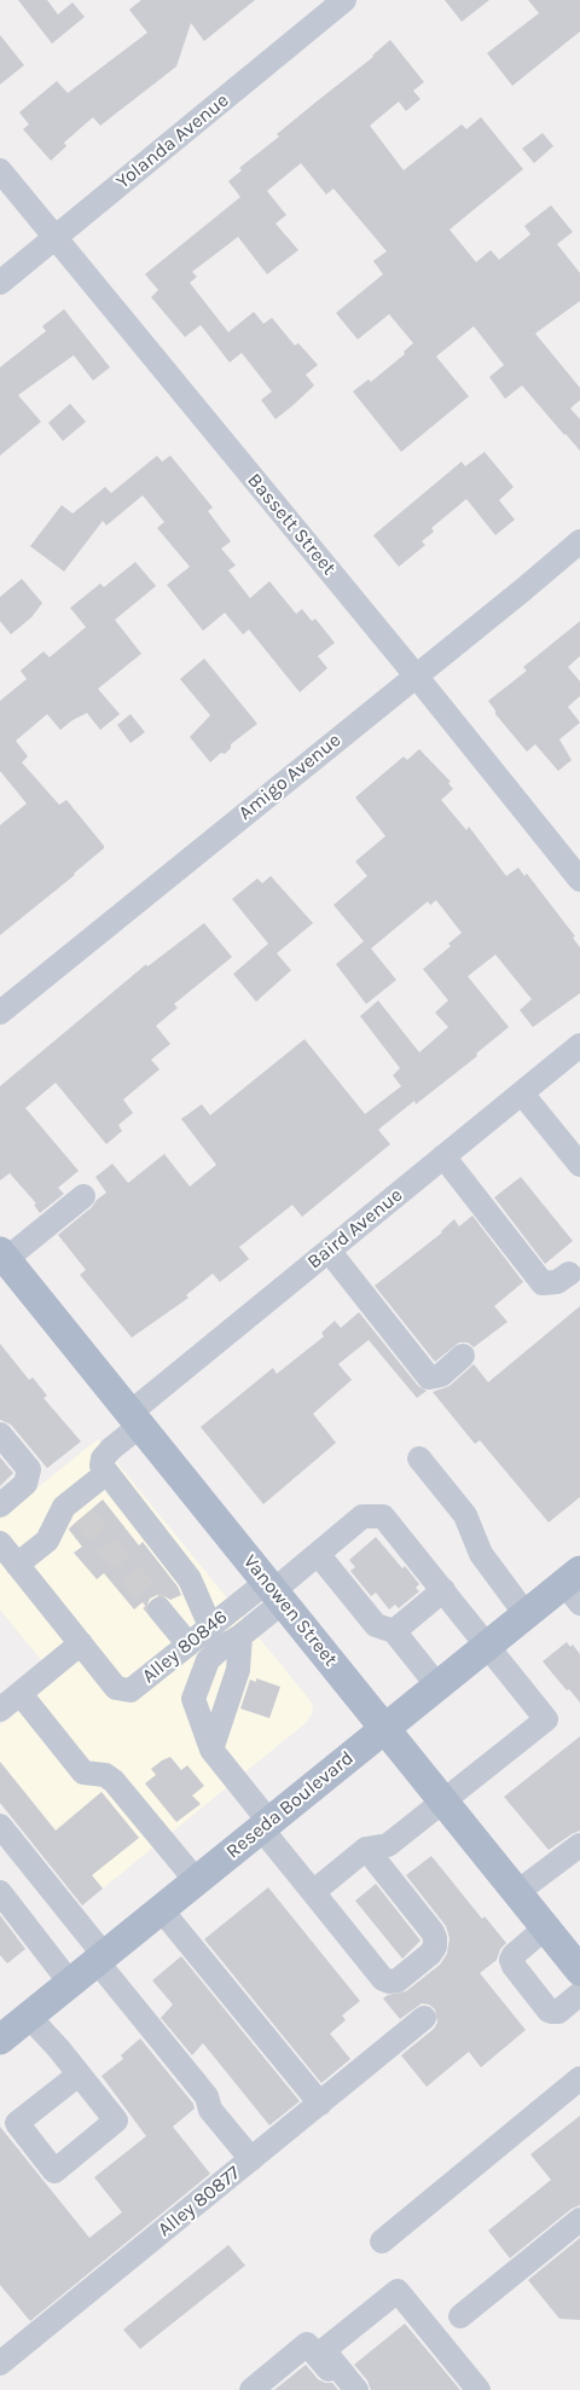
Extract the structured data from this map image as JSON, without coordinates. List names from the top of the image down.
{
  "streets": {
    "main road": ["Vanowen Street", "Reseda Boulevard"],
    "street": [
      "Yolanda Avenue",
      "Bassett Street",
      "Amigo Avenue",
      "Baird Avenue",
      "Alley 80846",
      "Alley 80877"
    ]
  },
  "crossings": [
    ["Yolanda Avenue", "Bassett Street"],
    ["Bassett Street", "Amigo Avenue"],
    ["Baird Avenue", "Vanowen Street"],
    ["Vanowen Street", "Alley 80846"],
    ["Vanowen Street", "Reseda Boulevard"]
  ]
}
